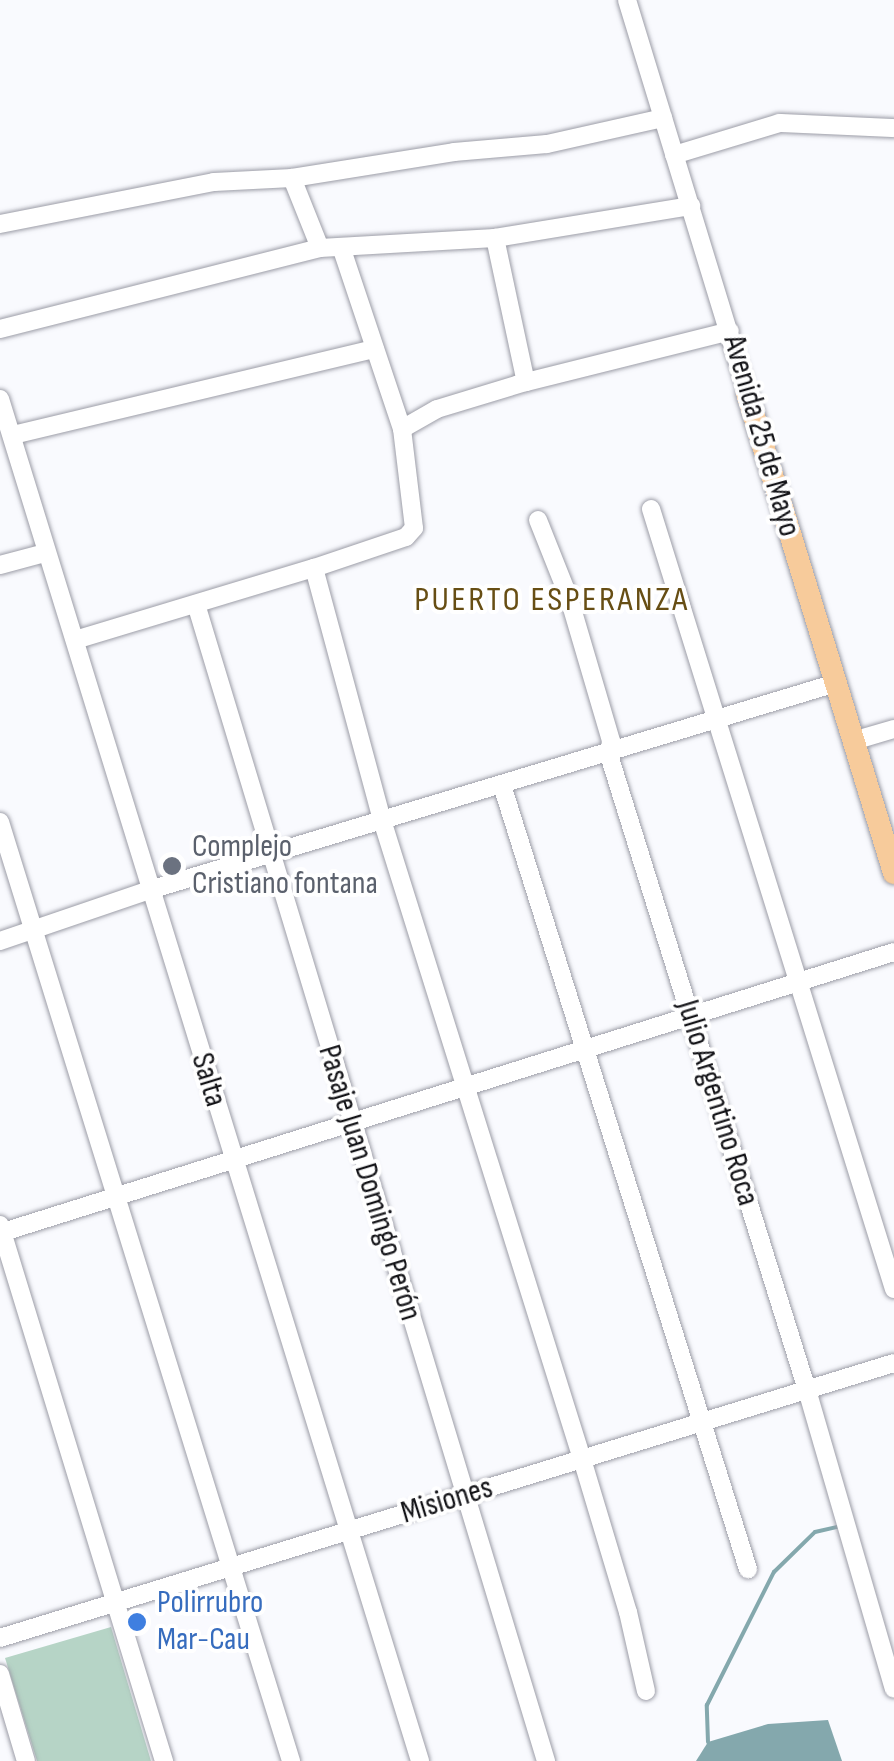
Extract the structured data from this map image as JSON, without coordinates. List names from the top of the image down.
{
  "streets": {
    "main road": ["Avenida 25 de Mayo"],
    "street": [
      "Salta",
      "Julio Argentino Roca",
      "Pasaje Juan Domingo Perón",
      "Misiones"
    ]
  },
  "crossings": [
    ["Salta", "Misiones"],
    ["Julio Argentino Roca", "Misiones"],
    ["Pasaje Juan Domingo Perón", "Misiones"]
  ],
  "districts": ["PUERTO ESPERANZA"],
  "places": ["Complejo Cristiano fontana", "Polirrubro Mar-Cau"]
}
